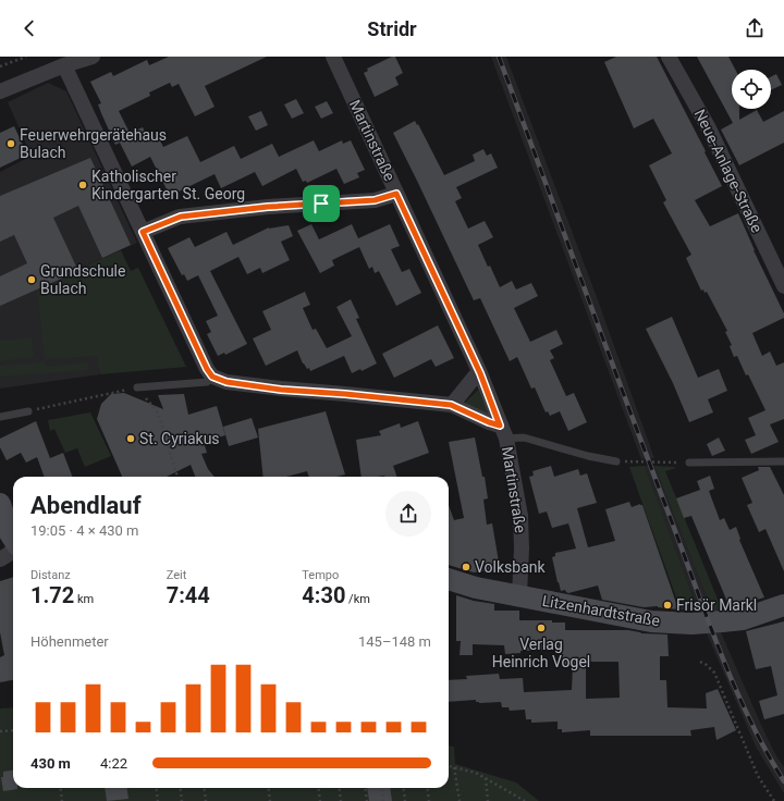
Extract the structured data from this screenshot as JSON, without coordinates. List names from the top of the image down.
{
  "streets": {
    "street": ["Martinstraße", "Neue-Anlage-Straße", "Litzenhardtstraße"]
  },
  "crossings": [
    ["Martinstraße", "Litzenhardtstraße"]
  ],
  "places": [
    "Feuerwehrgerätehaus Bulach",
    "Katholischer Kindergarten St. Georg",
    "Grundschule Bulach",
    "St. Cyriakus",
    "Volksbank",
    "Frisör Markl",
    "Verlag Heinrich Vogel"
  ],
  "page": {
    "header": "Stridr",
    "heading": ["Abendlauf", "19:05 · 4 × 430 m"],
    "stats": [
      ["Distanz", "1.72 km"],
      ["Zeit", "7:44"],
      ["Tempo", "4:30 /km"]
    ],
    "chart": ["Höhenmeter", "145–148 m"],
    "list": [
      {
        "name": "430 m",
        "note": "4:22"
      }
    ]
  }
}
